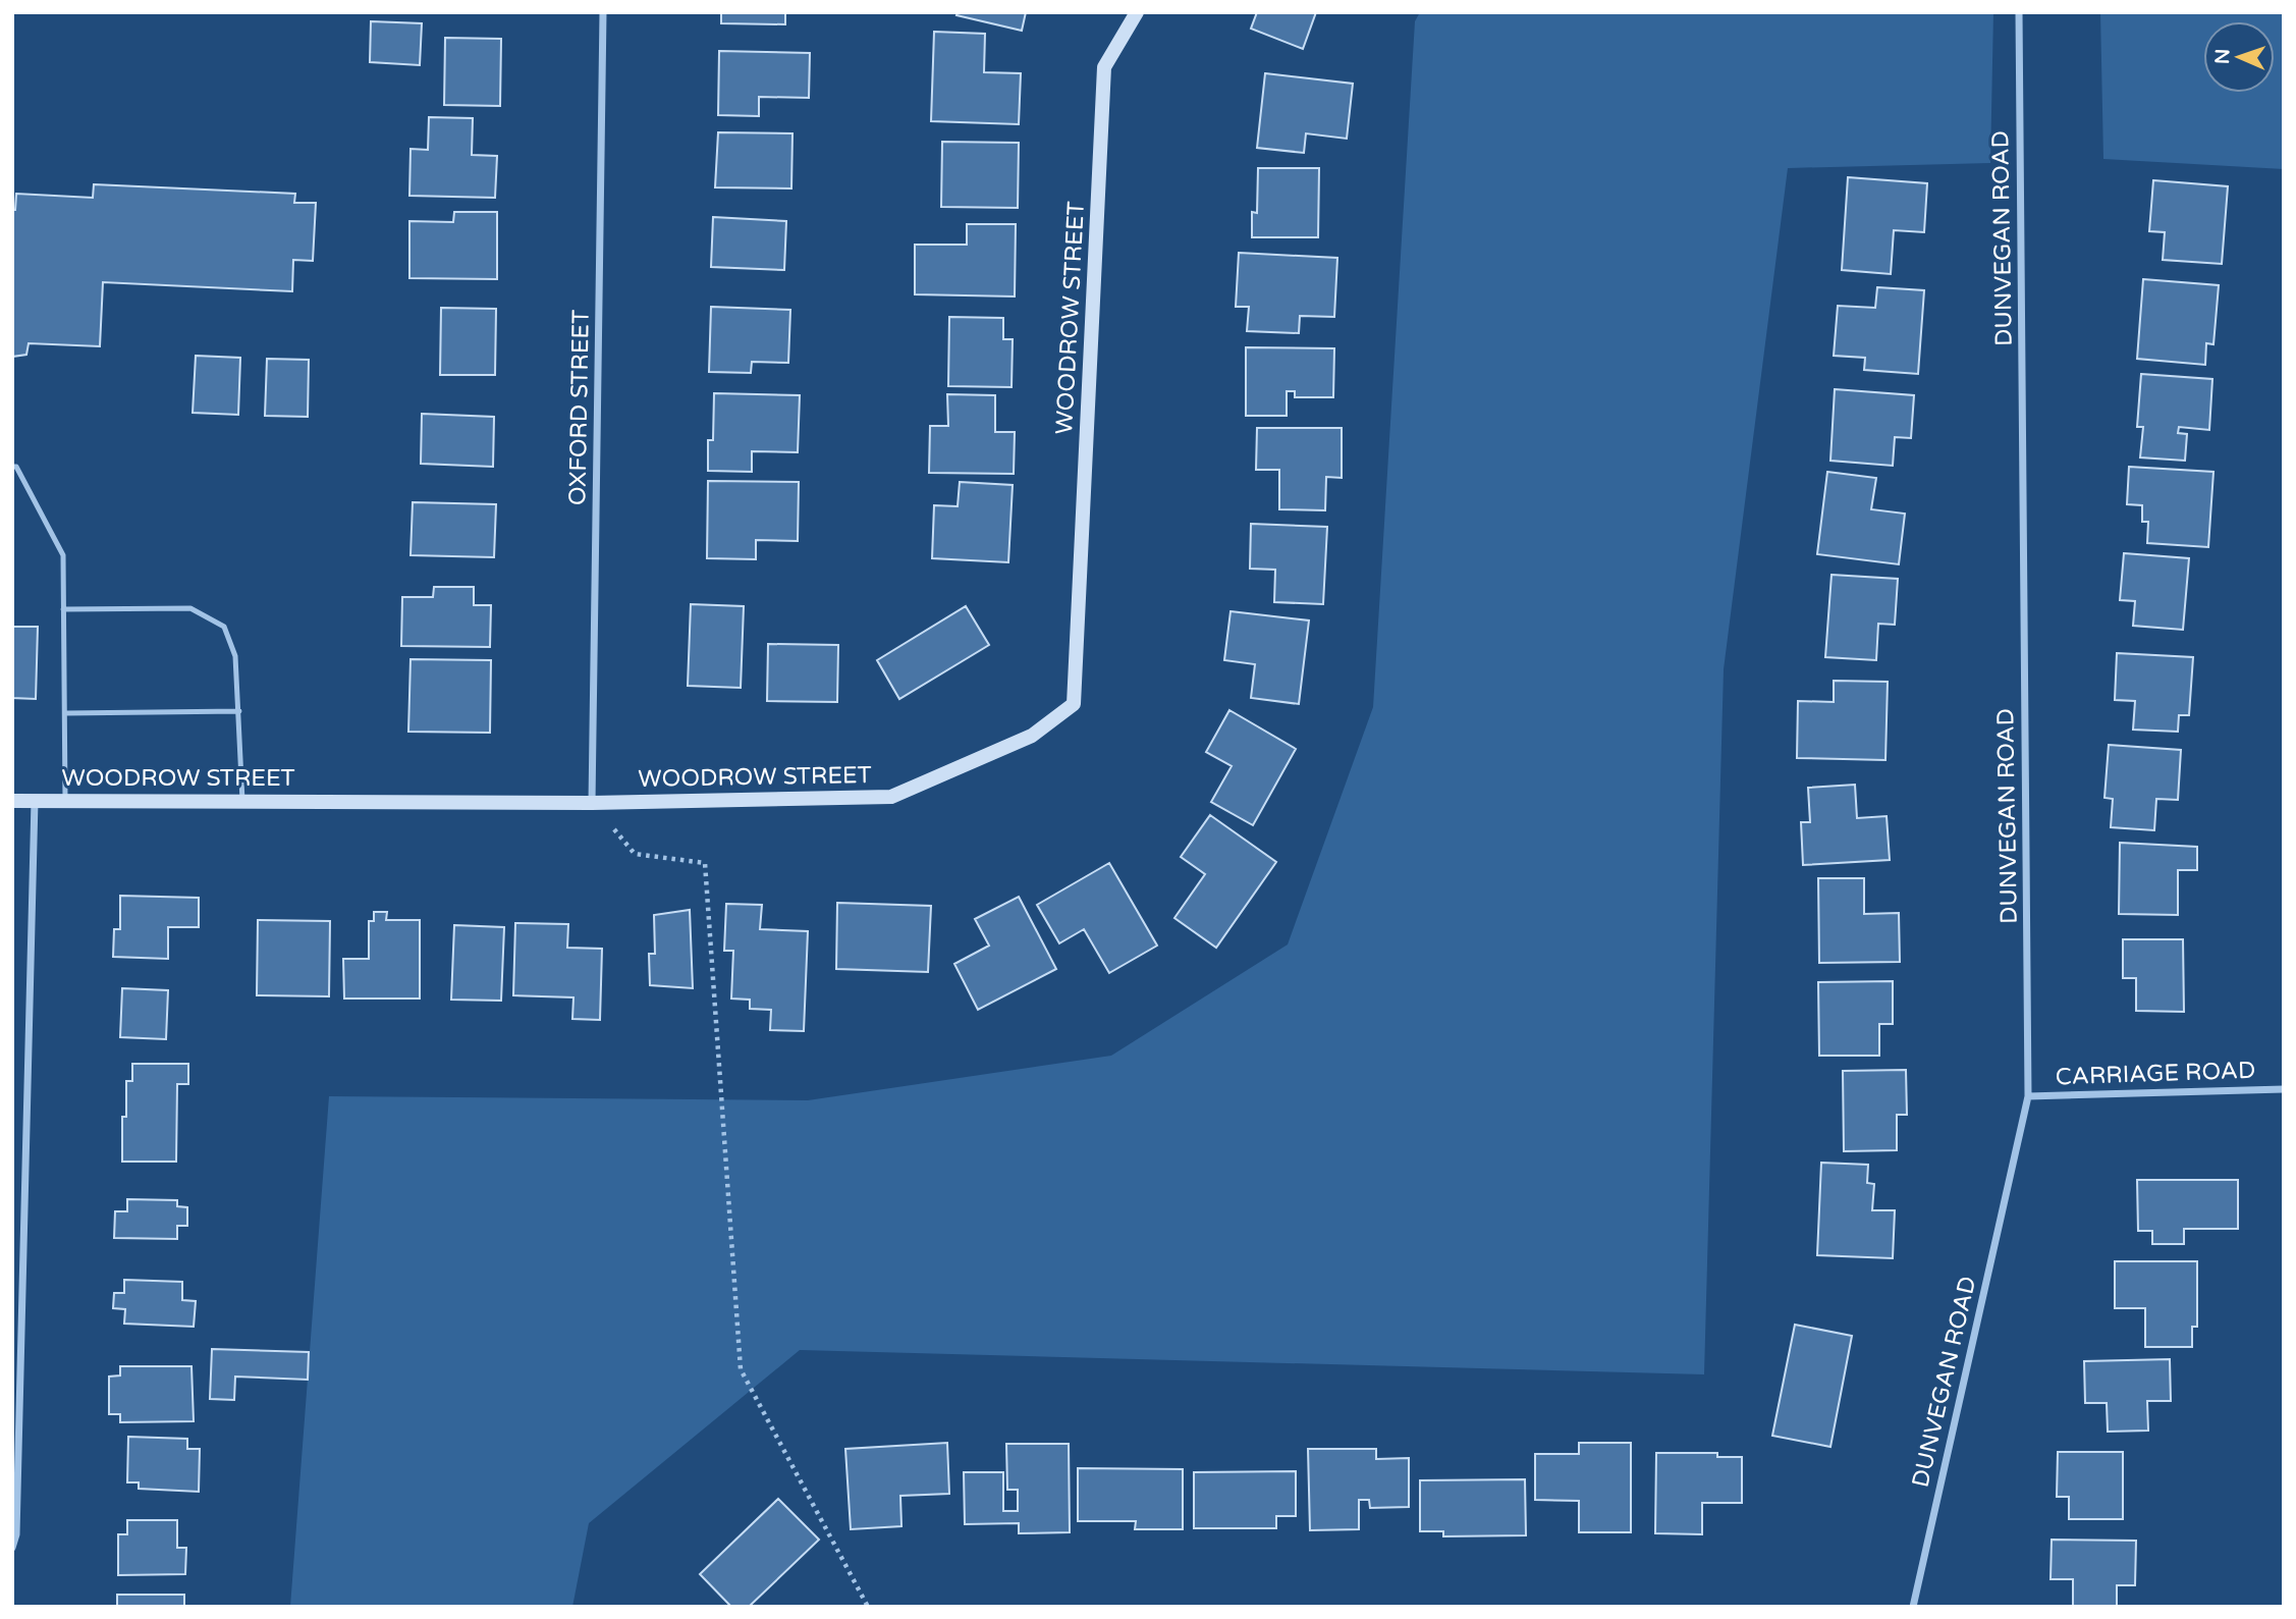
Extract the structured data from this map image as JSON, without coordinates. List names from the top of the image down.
{
  "streets": {
    "street": [
      "DUNVEGAN ROAD",
      "WOODROW STREET",
      "OXFORD STREET",
      "CARRIAGE ROAD"
    ]
  },
  "crossings": [
    ["DUNVEGAN ROAD", "CARRIAGE ROAD"],
    ["WOODROW STREET", "OXFORD STREET"]
  ],
  "north": "left"
}
